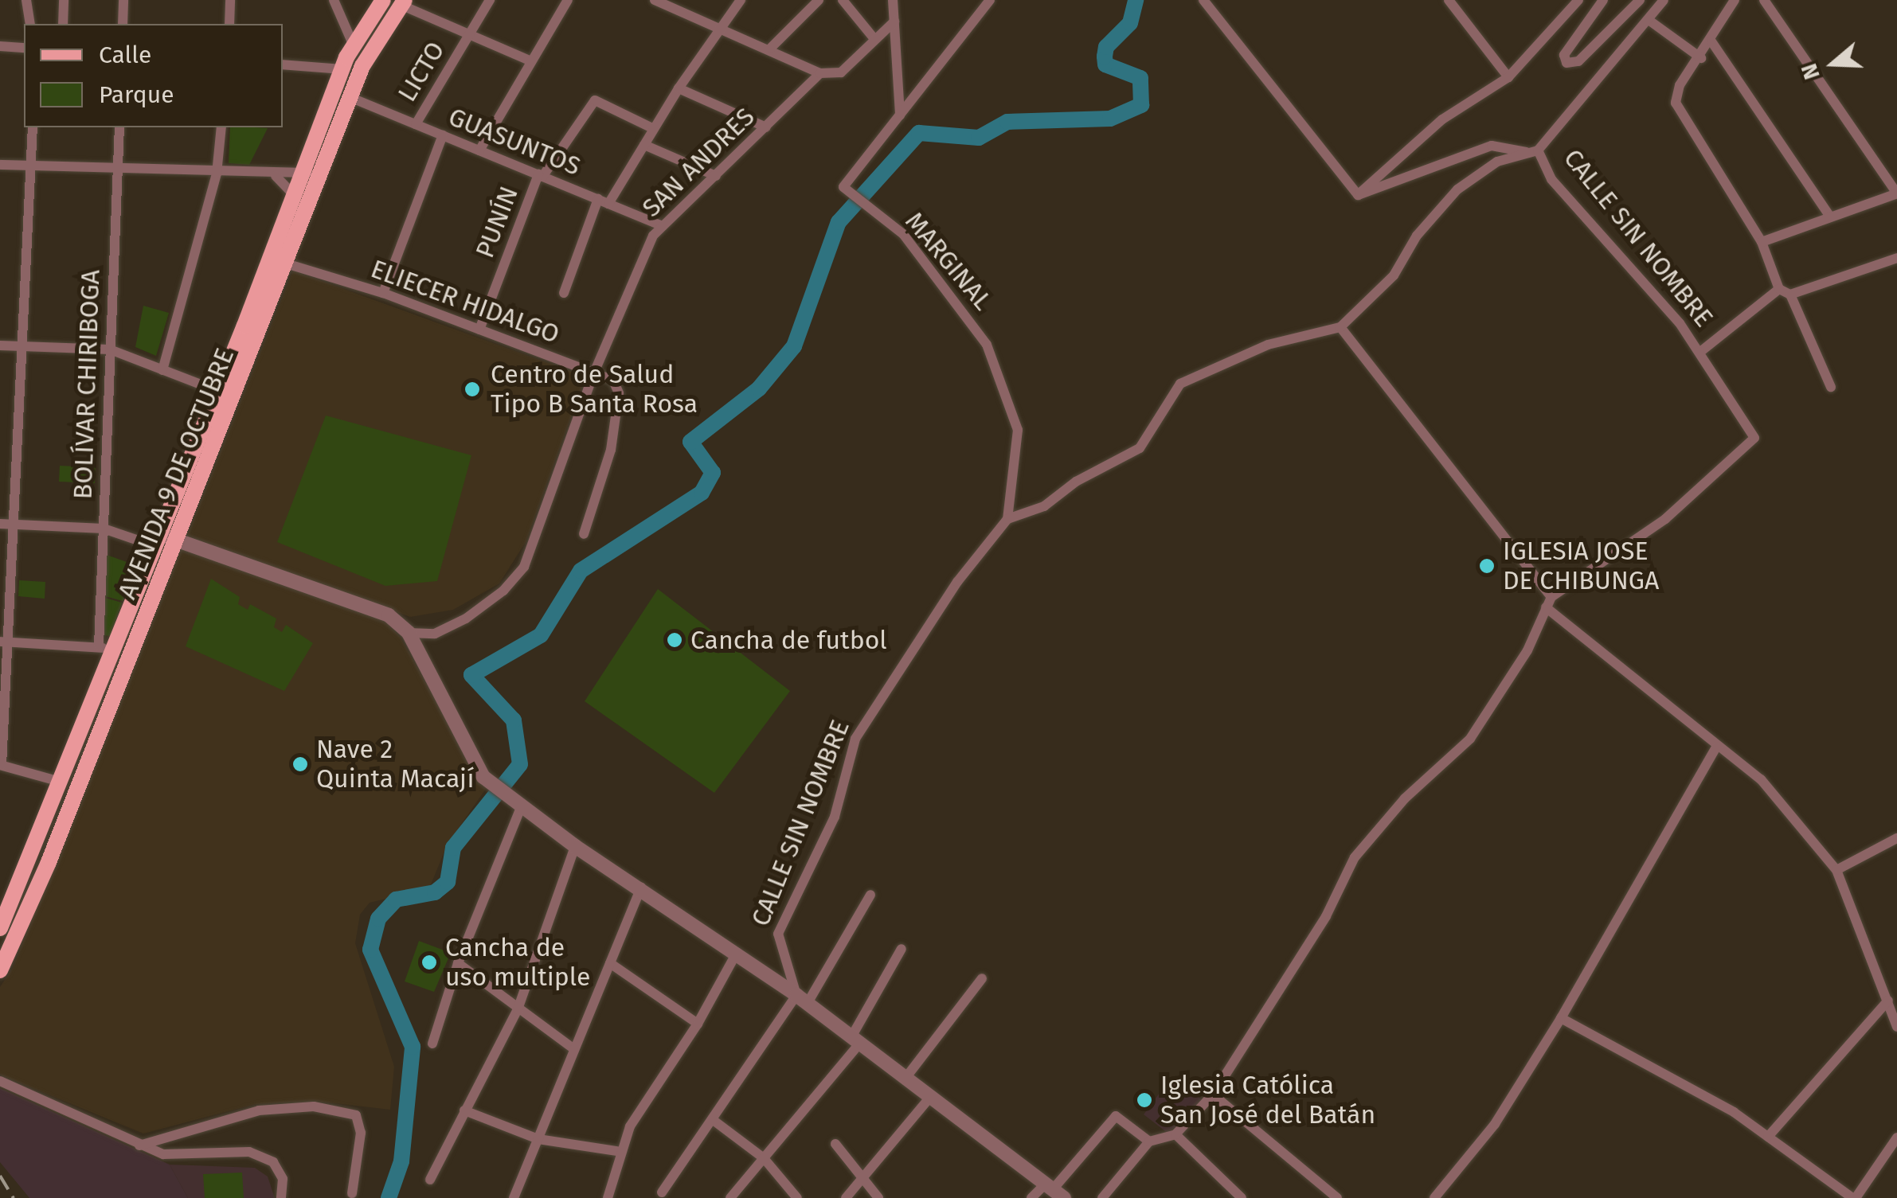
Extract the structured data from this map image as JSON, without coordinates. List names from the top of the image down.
{
  "streets": {
    "main road": ["AVENIDA 9 DE OCTUBRE"],
    "street": [
      "LICTO",
      "GUASUNTOS",
      "SAN ANDRES",
      "PUNÍN",
      "CALLE SIN NOMBRE",
      "MARGINAL",
      "ELIECER HIDALGO",
      "BOLÍVAR CHIRIBOGA"
    ]
  },
  "crossings": [
    ["LICTO", "GUASUNTOS"],
    ["GUASUNTOS", "SAN ANDRES"],
    ["GUASUNTOS", "PUNÍN"],
    ["GUASUNTOS", "AVENIDA 9 DE OCTUBRE"],
    ["SAN ANDRES", "ELIECER HIDALGO"],
    ["PUNÍN", "ELIECER HIDALGO"],
    ["CALLE SIN NOMBRE", "MARGINAL"],
    ["ELIECER HIDALGO", "AVENIDA 9 DE OCTUBRE"],
    ["BOLÍVAR CHIRIBOGA", "AVENIDA 9 DE OCTUBRE"]
  ],
  "places": [
    "Centro de Salud Tipo B Santa Rosa",
    "IGLESIA JOSE DE CHIBUNGA",
    "Cancha de futbol",
    "Nave 2 Quinta Macají",
    "Cancha de uso multiple",
    "Iglesia Católica San José del Batán"
  ],
  "legend": ["Calle", "Parque"],
  "north": "left"
}
